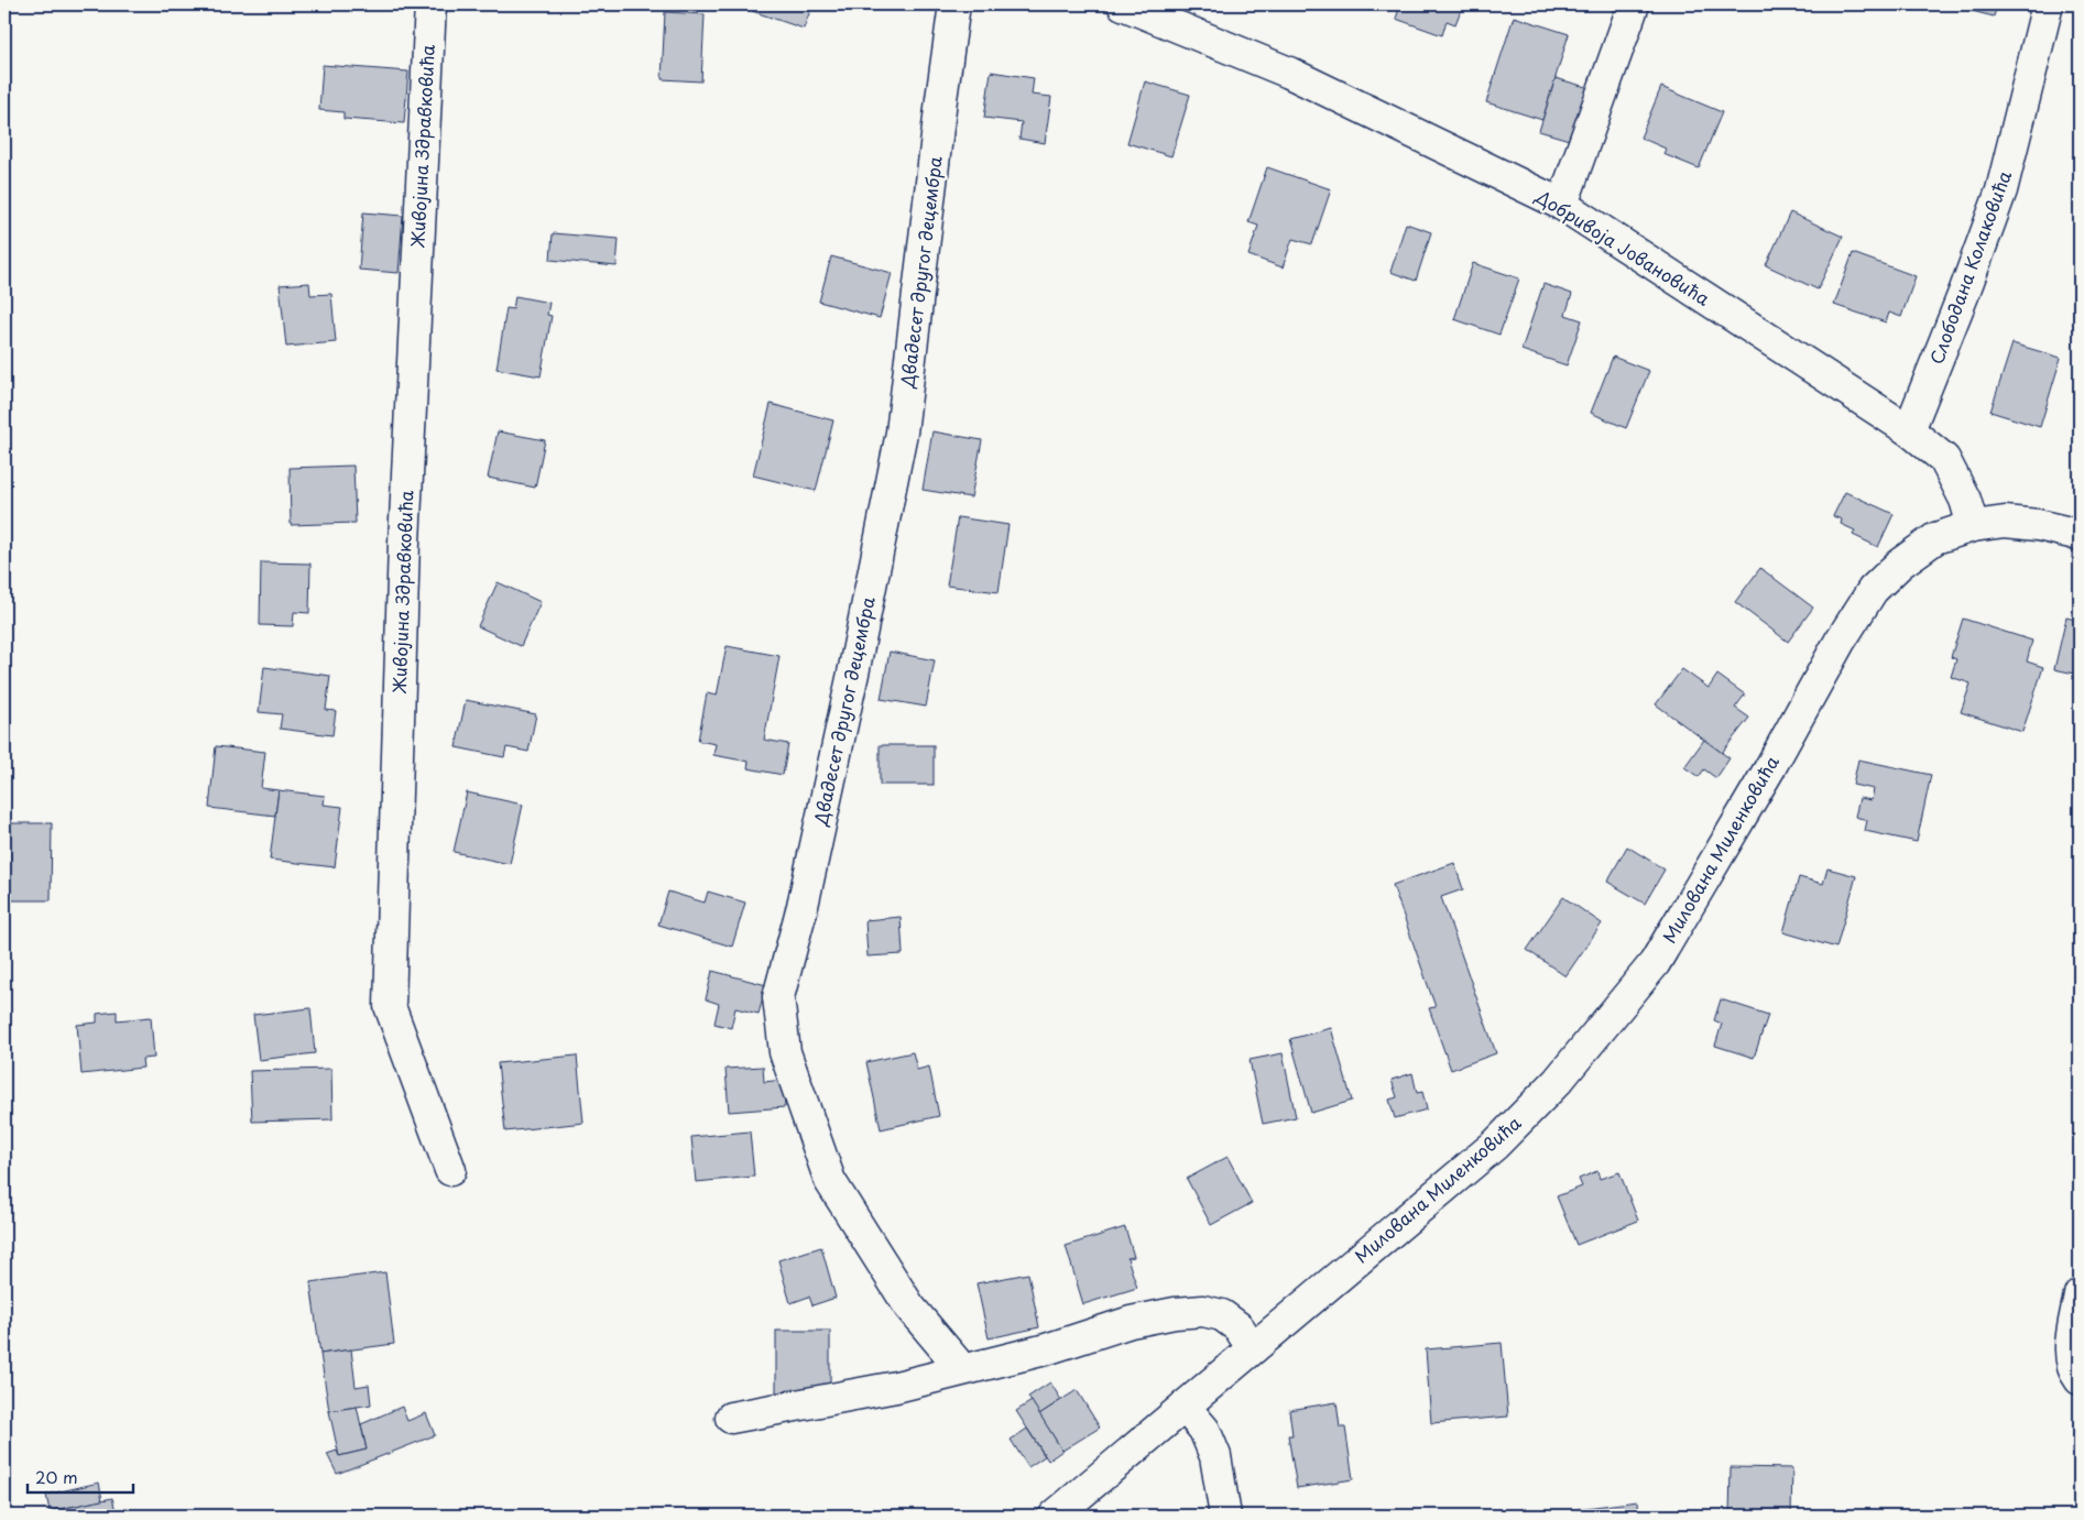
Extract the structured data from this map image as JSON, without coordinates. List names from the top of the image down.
{
  "streets": {
    "street": [
      "Живојина Здравковића",
      "Добривоја Јовановића",
      "Слободана Колаковића",
      "Двадесет другог децембра",
      "Милована Миленковића"
    ]
  },
  "crossings": [
    ["Добривоја Јовановића", "Слободана Колаковића"],
    ["Добривоја Јовановића", "Милована Миленковића"]
  ],
  "scale_bar": "20 m"
}
